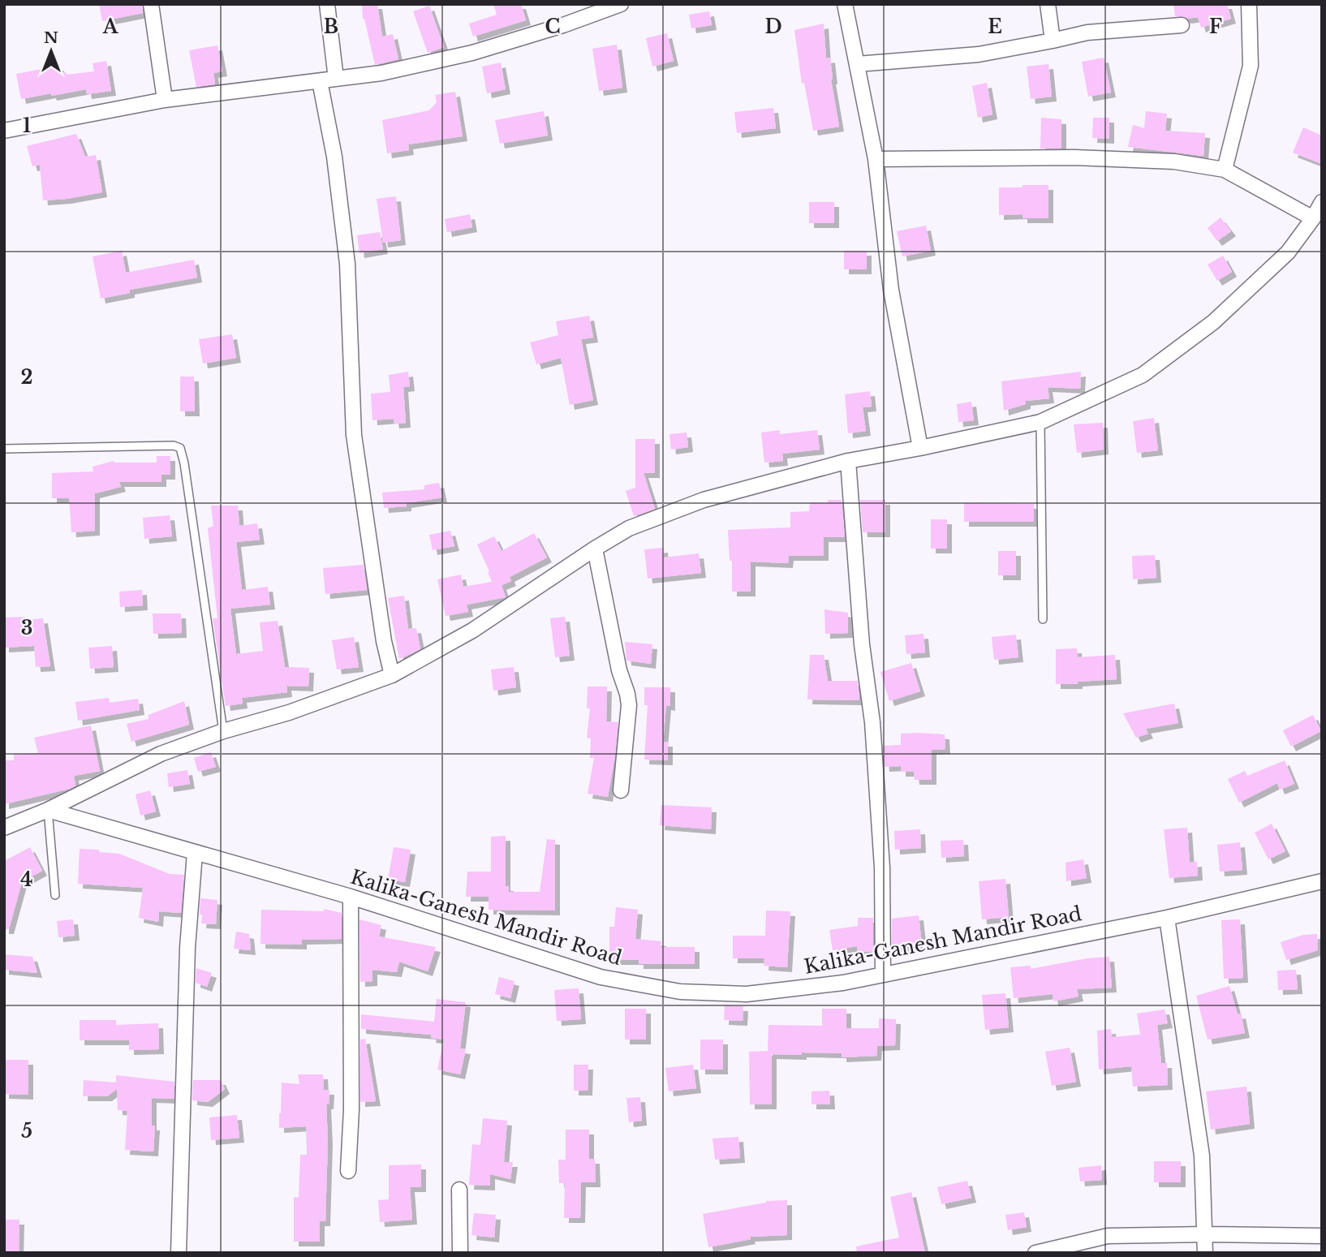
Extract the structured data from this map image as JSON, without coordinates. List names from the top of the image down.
{
  "streets": {
    "street": ["Kalika-Ganesh Mandir Road"]
  },
  "north": "top",
  "grid": {
    "columns": [
      "A",
      "B",
      "C",
      "D",
      "E",
      "F"
    ],
    "rows": [
      "1",
      "2",
      "3",
      "4",
      "5"
    ]
  }
}
